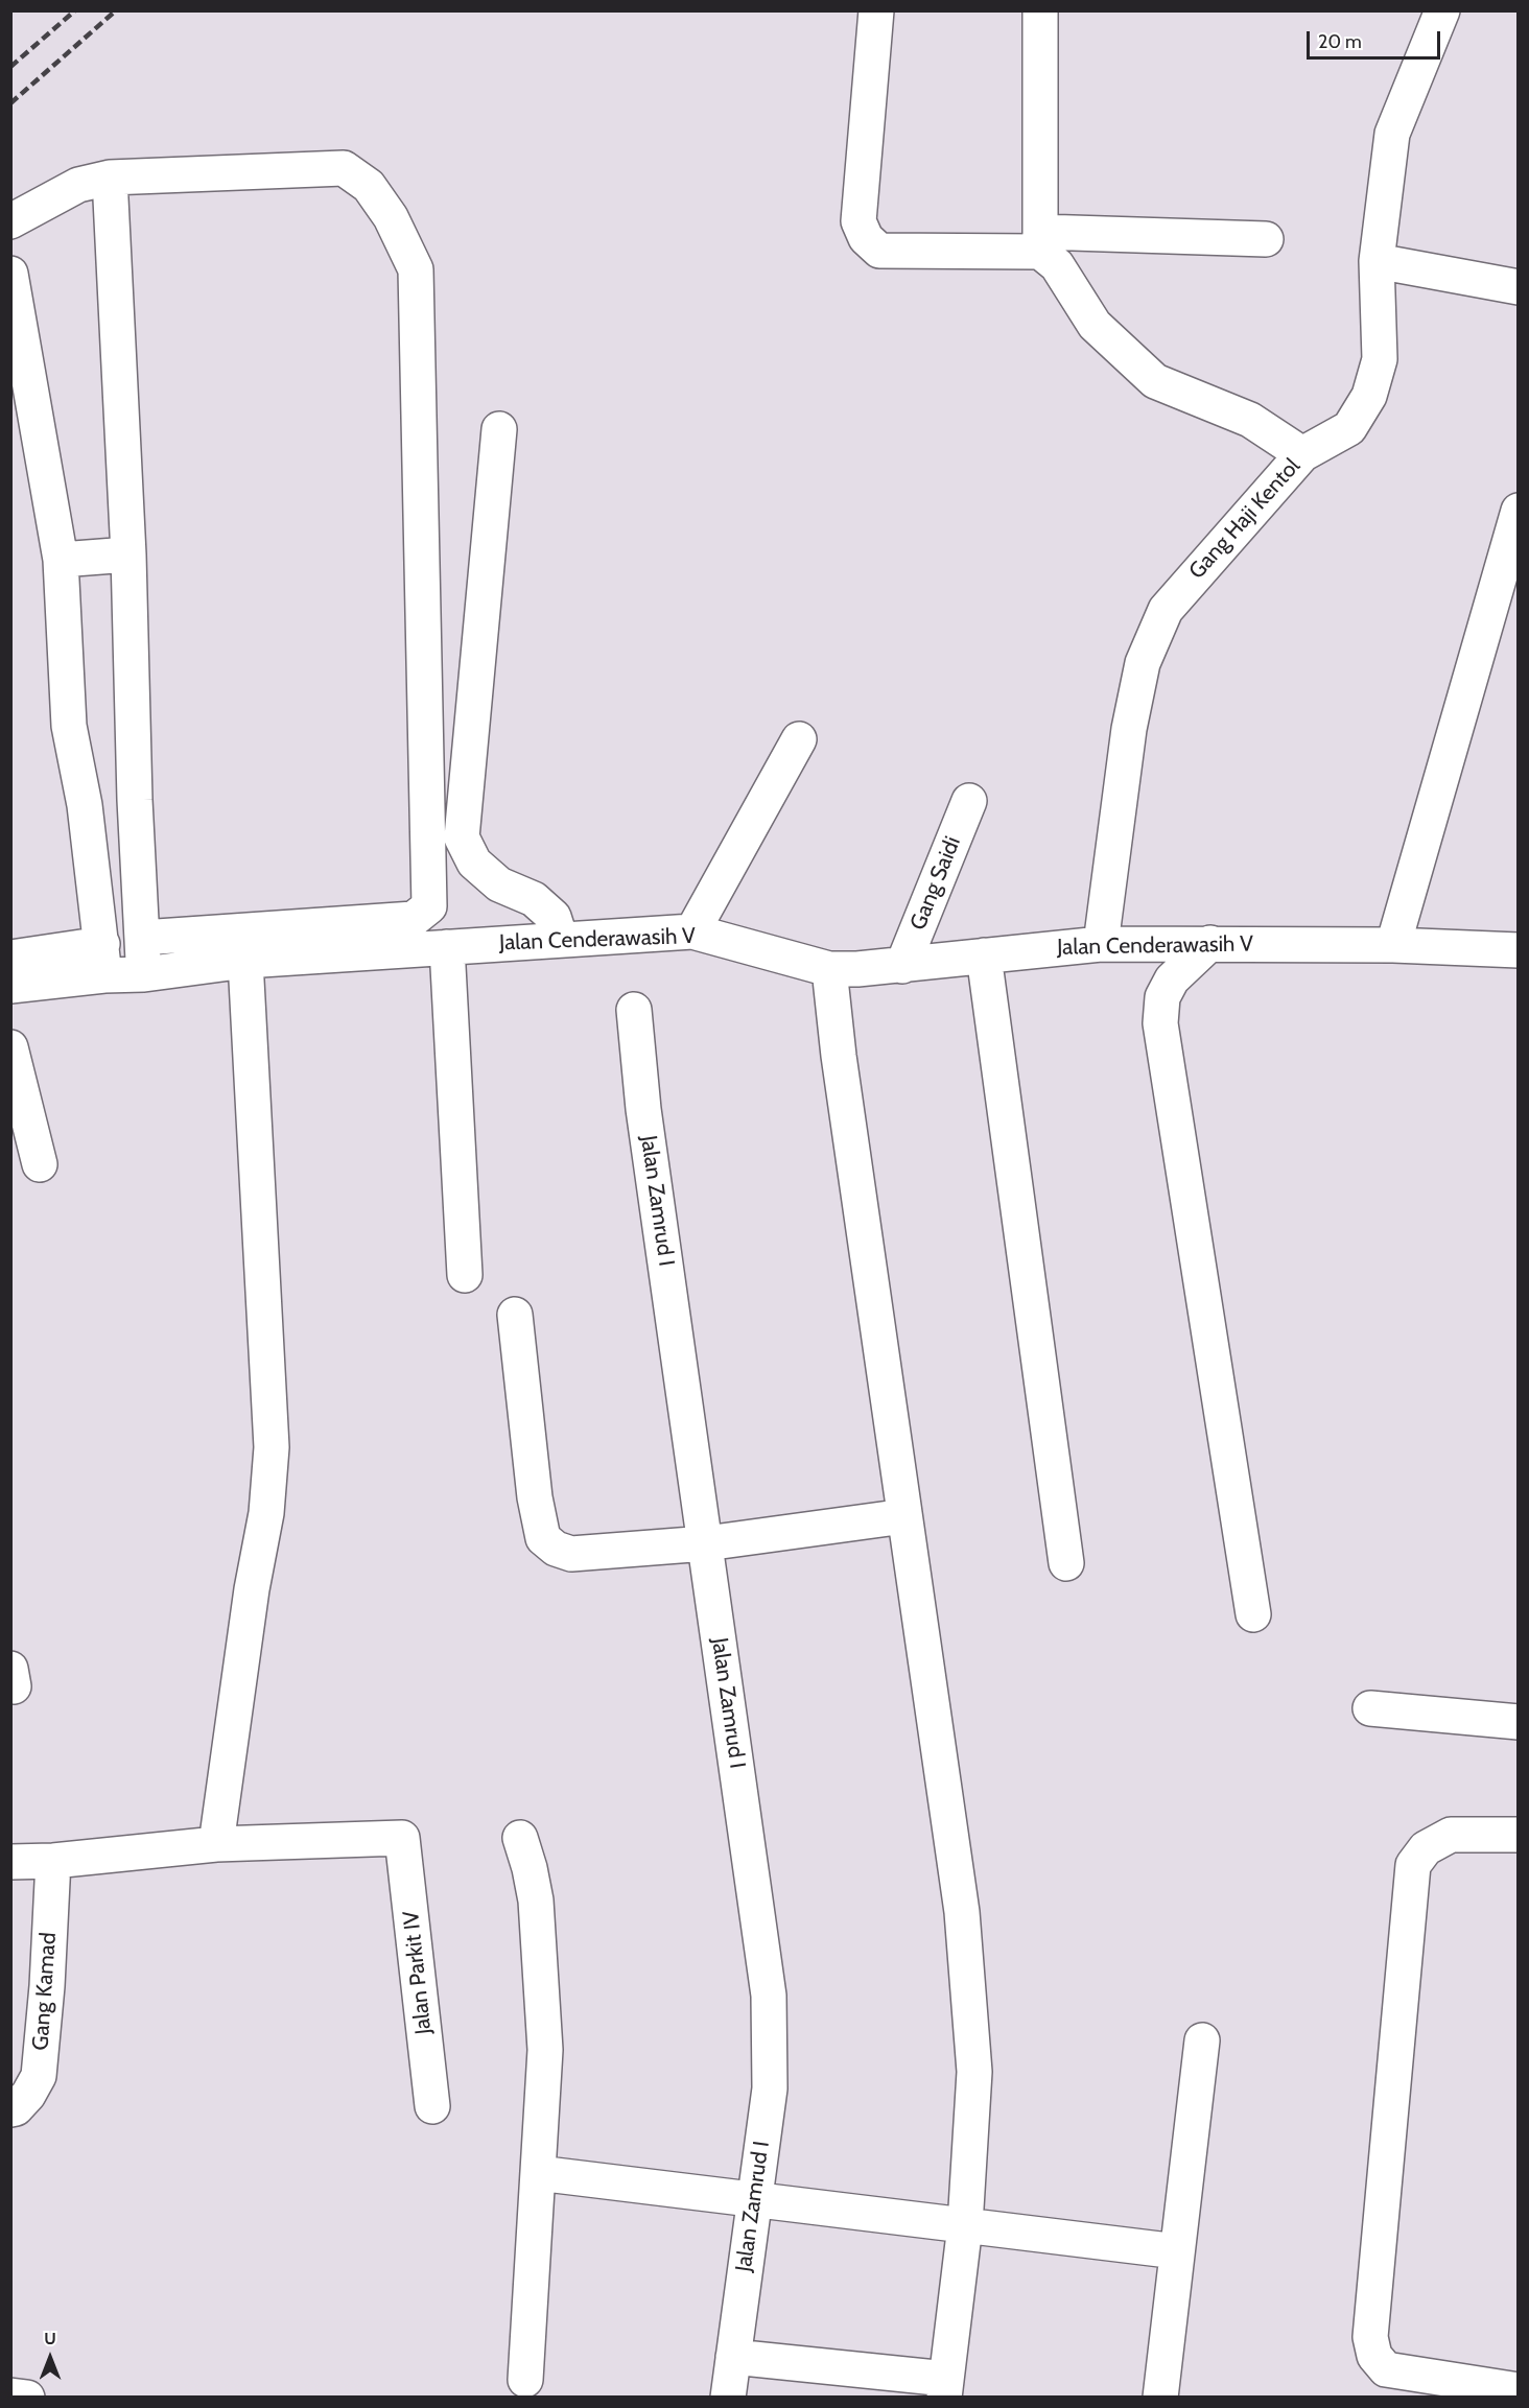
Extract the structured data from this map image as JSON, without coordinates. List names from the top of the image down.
{
  "streets": {
    "street": [
      "Gang Haji Kentol",
      "Gang Saidi",
      "Jalan Cenderawasih V",
      "Jalan Zamrud I",
      "Jalan Parkit IV",
      "Gang Kamad"
    ]
  },
  "crossings": [
    ["Gang Haji Kentol", "Jalan Cenderawasih V"],
    ["Gang Saidi", "Jalan Cenderawasih V"]
  ],
  "scale_bar": "20 m",
  "north": "top"
}
